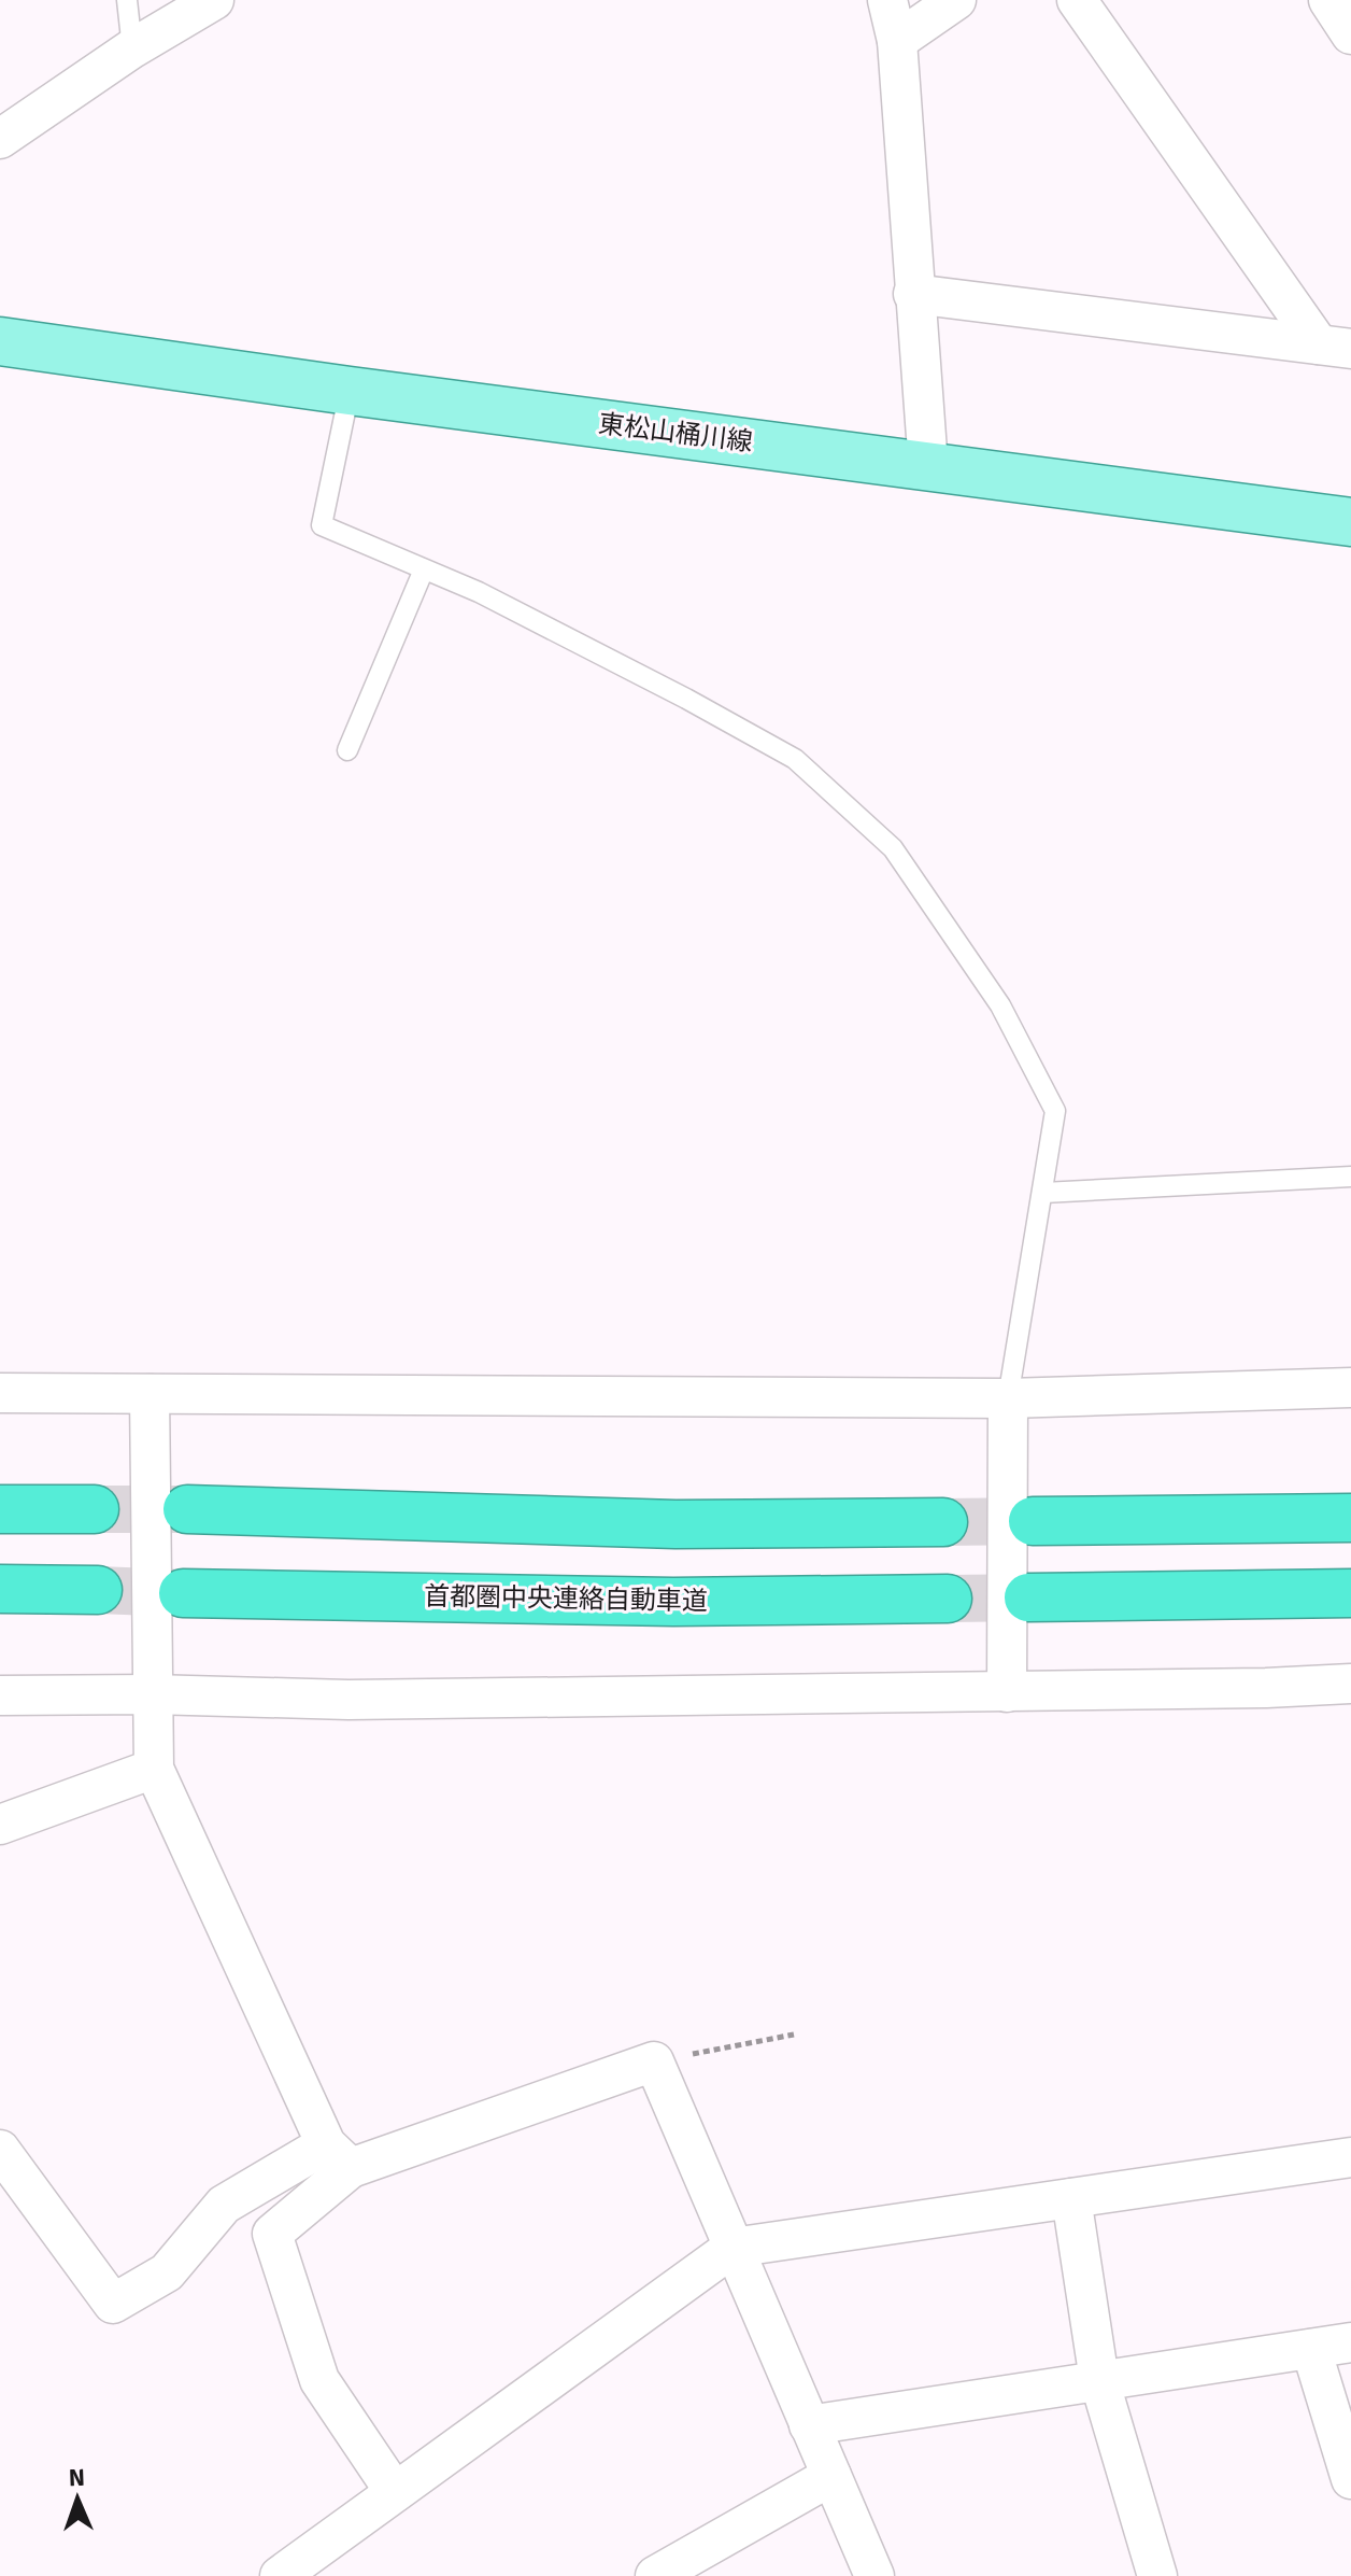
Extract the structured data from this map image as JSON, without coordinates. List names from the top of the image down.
{
  "streets": {
    "highway": ["首都圏中央連絡自動車道"],
    "main road": ["東松山桶川線"]
  },
  "north": "top"
}
